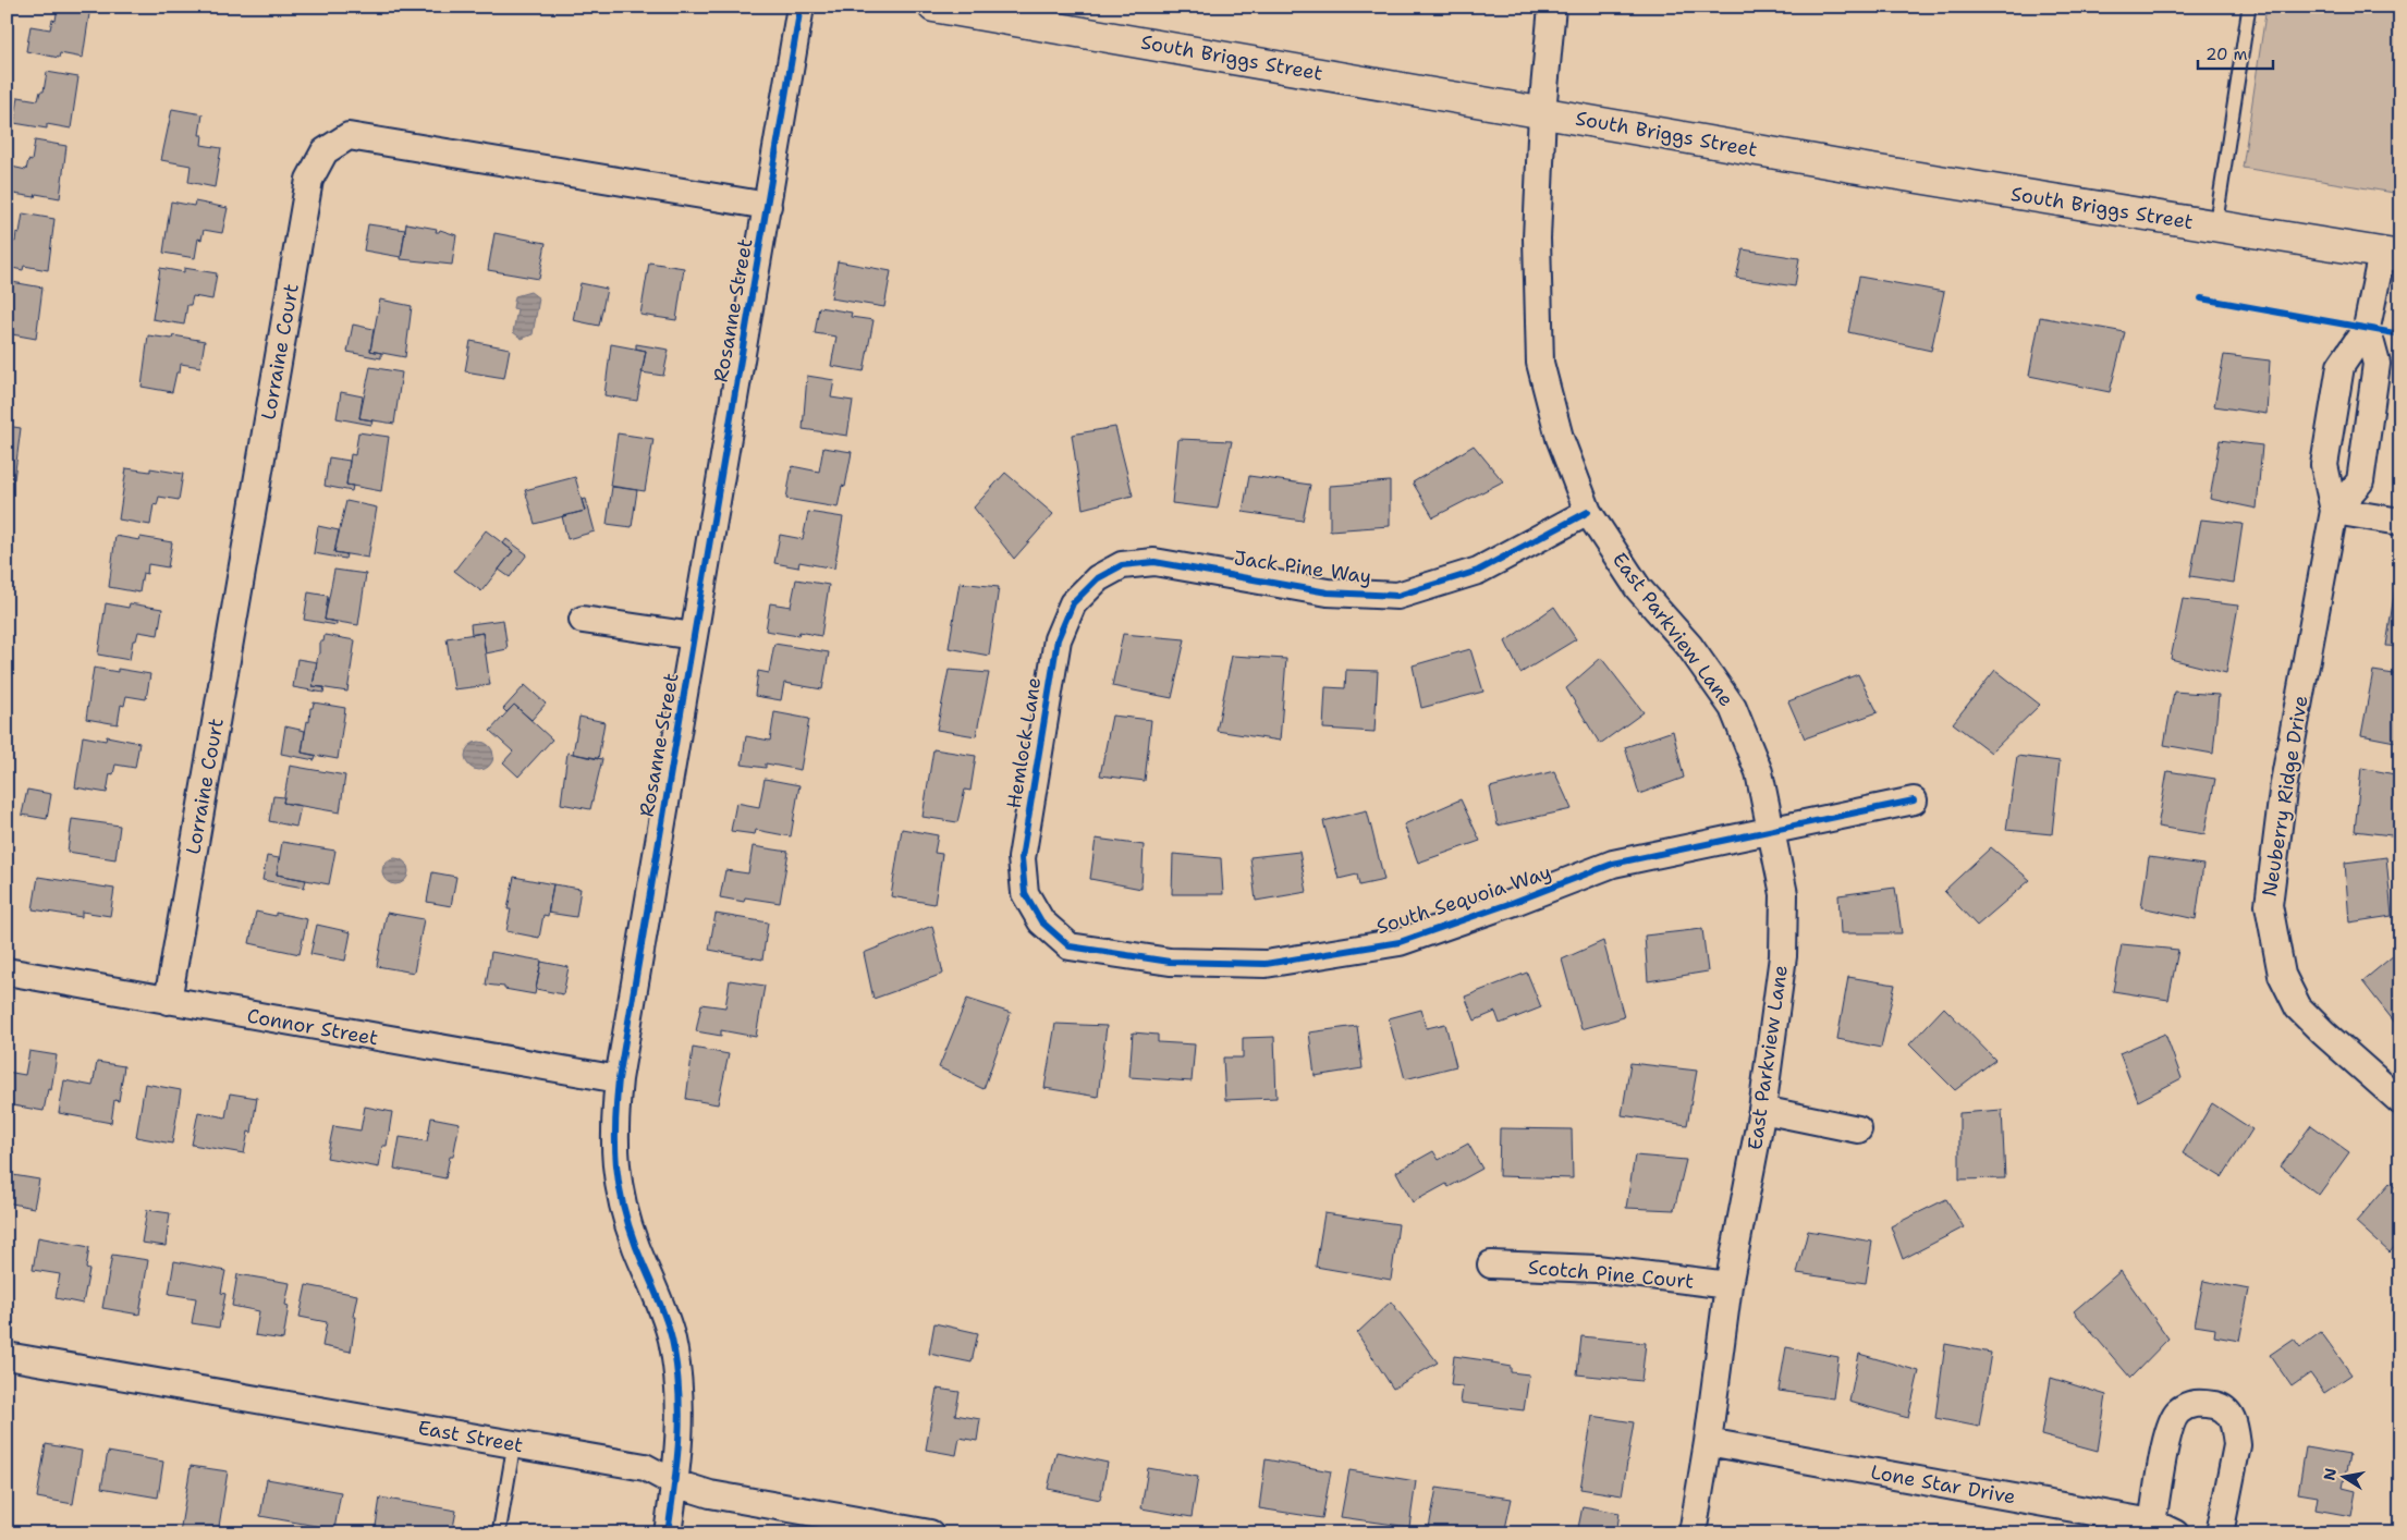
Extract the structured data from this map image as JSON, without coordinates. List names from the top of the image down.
{
  "streets": {
    "street": [
      "South Briggs Street",
      "Rosanne Street",
      "Lorraine Court",
      "Jack Pine Way",
      "East Parkview Lane",
      "Hemlock Lane",
      "Neuberry Ridge Drive",
      "South Sequoia Way",
      "Connor Street",
      "Scotch Pine Court",
      "East Street",
      "Lone Star Drive"
    ]
  },
  "crossings": [
    ["South Briggs Street", "East Parkview Lane"],
    ["South Briggs Street", "Neuberry Ridge Drive"],
    ["Rosanne Street", "Lorraine Court"],
    ["Rosanne Street", "Connor Street"],
    ["Rosanne Street", "East Street"],
    ["Lorraine Court", "Connor Street"],
    ["Jack Pine Way", "East Parkview Lane"],
    ["Jack Pine Way", "Hemlock Lane"],
    ["East Parkview Lane", "South Sequoia Way"],
    ["East Parkview Lane", "Scotch Pine Court"],
    ["East Parkview Lane", "Lone Star Drive"],
    ["Hemlock Lane", "South Sequoia Way"]
  ],
  "scale_bar": "20 m",
  "north": "left"
}
